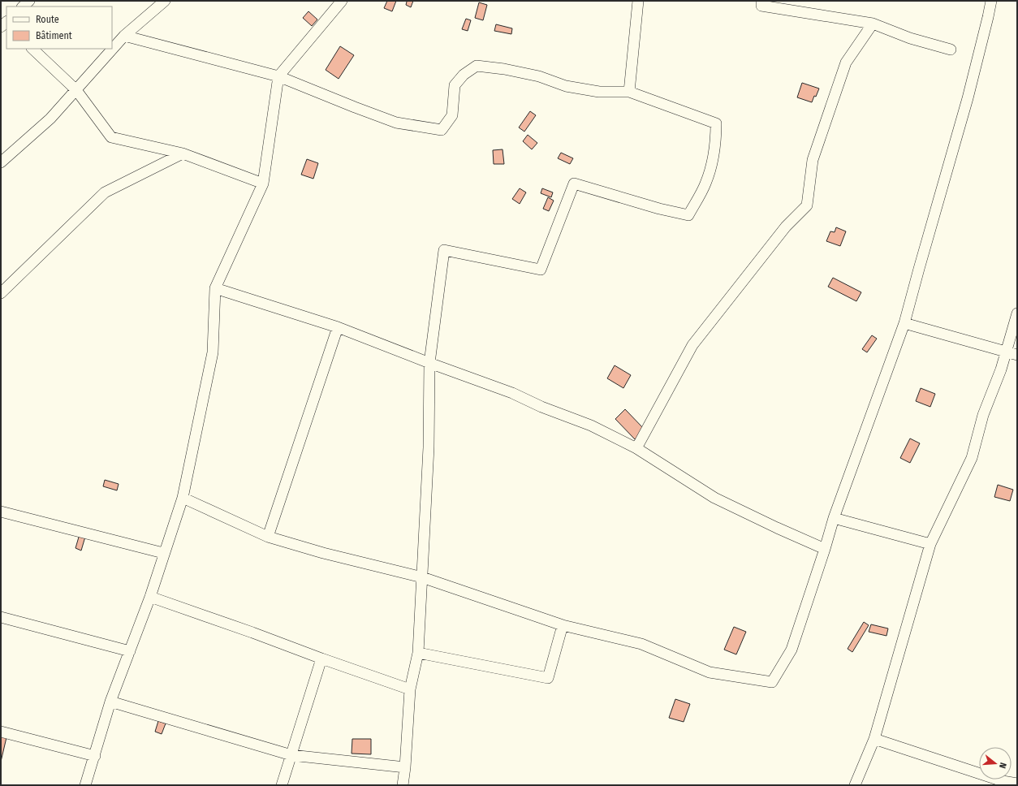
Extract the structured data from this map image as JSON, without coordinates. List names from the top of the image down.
{
  "legend": ["Route", "Bâtiment"],
  "north": "right"
}
